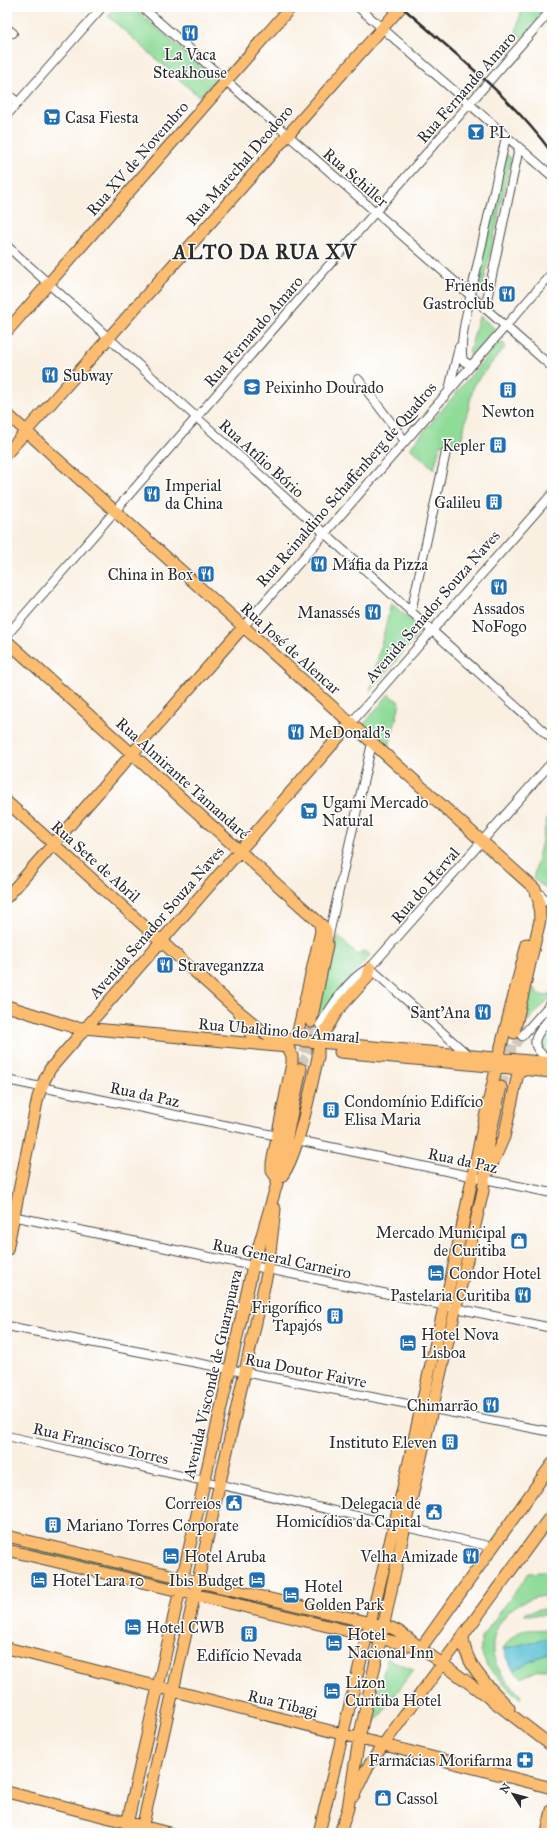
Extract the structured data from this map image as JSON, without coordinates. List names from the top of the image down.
{
  "streets": {
    "main road": [
      "Rua XV de Novembro",
      "Rua Marechal Deodoro",
      "Rua Reinaldino Schaffenberg de Quadros",
      "Avenida Senador Souza Naves",
      "Rua José de Alencar",
      "Rua Almirante Tamandaré",
      "Rua Sete de Abril",
      "Rua Ubaldino do Amaral",
      "Avenida Visconde de Guarapuava",
      "Rua Tibagi"
    ],
    "street": [
      "Rua Fernando Amaro",
      "Rua Schiller",
      "Rua Atílio Bório",
      "Rua do Herval",
      "Rua da Paz",
      "Rua General Carneiro",
      "Rua Doutor Faivre",
      "Rua Francisco Torres"
    ]
  },
  "crossings": [
    ["Rua Fernando Amaro", "Rua Schiller"],
    ["Rua Fernando Amaro", "Rua Atílio Bório"],
    ["Rua Fernando Amaro", "Rua José de Alencar"],
    ["Rua XV de Novembro", "Rua Schiller"],
    ["Rua XV de Novembro", "Rua Atílio Bório"],
    ["Rua Marechal Deodoro", "Rua Schiller"],
    ["Rua Marechal Deodoro", "Rua Atílio Bório"],
    ["Rua Marechal Deodoro", "Rua José de Alencar"],
    ["Rua Schiller", "Rua Reinaldino Schaffenberg de Quadros"],
    ["Rua Atílio Bório", "Rua Reinaldino Schaffenberg de Quadros"],
    ["Rua Atílio Bório", "Avenida Senador Souza Naves"],
    ["Rua Reinaldino Schaffenberg de Quadros", "Rua José de Alencar"],
    ["Rua Reinaldino Schaffenberg de Quadros", "Rua Almirante Tamandaré"],
    ["Rua Reinaldino Schaffenberg de Quadros", "Rua Sete de Abril"],
    ["Avenida Senador Souza Naves", "Rua José de Alencar"],
    ["Avenida Senador Souza Naves", "Rua Almirante Tamandaré"],
    ["Avenida Senador Souza Naves", "Rua Sete de Abril"],
    ["Avenida Senador Souza Naves", "Rua Ubaldino do Amaral"],
    ["Avenida Senador Souza Naves", "Rua da Paz"],
    ["Avenida Senador Souza Naves", "Rua General Carneiro"],
    ["Rua José de Alencar", "Rua do Herval"],
    ["Rua Sete de Abril", "Rua Ubaldino do Amaral"],
    ["Rua General Carneiro", "Avenida Visconde de Guarapuava"],
    ["Rua Doutor Faivre", "Avenida Visconde de Guarapuava"],
    ["Avenida Visconde de Guarapuava", "Rua Francisco Torres"],
    ["Avenida Visconde de Guarapuava", "Rua Tibagi"]
  ],
  "districts": ["ALTO DA RUA XV"],
  "places": {
    "restaurant": [
      "La Vaca Steakhouse",
      "Friends Gastroclub",
      "Subway",
      "Imperial da China",
      "Máfia da Pizza",
      "China in Box",
      "Assados NoFogo",
      "Manassés",
      "McDonald's",
      "Straveganzza",
      "Sant'Ana",
      "Pastelaria Curitiba",
      "Chimarrão",
      "Velha Amizade"
    ],
    "supermarket": ["Casa Fiesta", "Ugami Mercado Natural"],
    "bar": ["PL"],
    "school or university": ["Peixinho Dourado"],
    "building": [
      "Newton",
      "Kepler",
      "Galileu",
      "Condomínio Edifício Elisa Maria",
      "Frigorífico Tapajós",
      "Instituto Eleven",
      "Mariano Torres Corporate",
      "Edifício Nevada"
    ],
    "shop": ["Mercado Municipal de Curitiba", "Cassol"],
    "hotel": [
      "Condor Hotel",
      "Hotel Nova Lisboa",
      "Hotel Aruba",
      "Hotel Lara 10",
      "Ibis Budget",
      "Hotel Golden Park",
      "Hotel CWB",
      "Hotel Nacional Inn",
      "Lizon Curitiba Hotel"
    ],
    "public building": ["Correios", "Delegacia de Homicídios da Capital"],
    "pharmacy": ["Farmácias Morifarma"]
  },
  "north": "top left"
}
